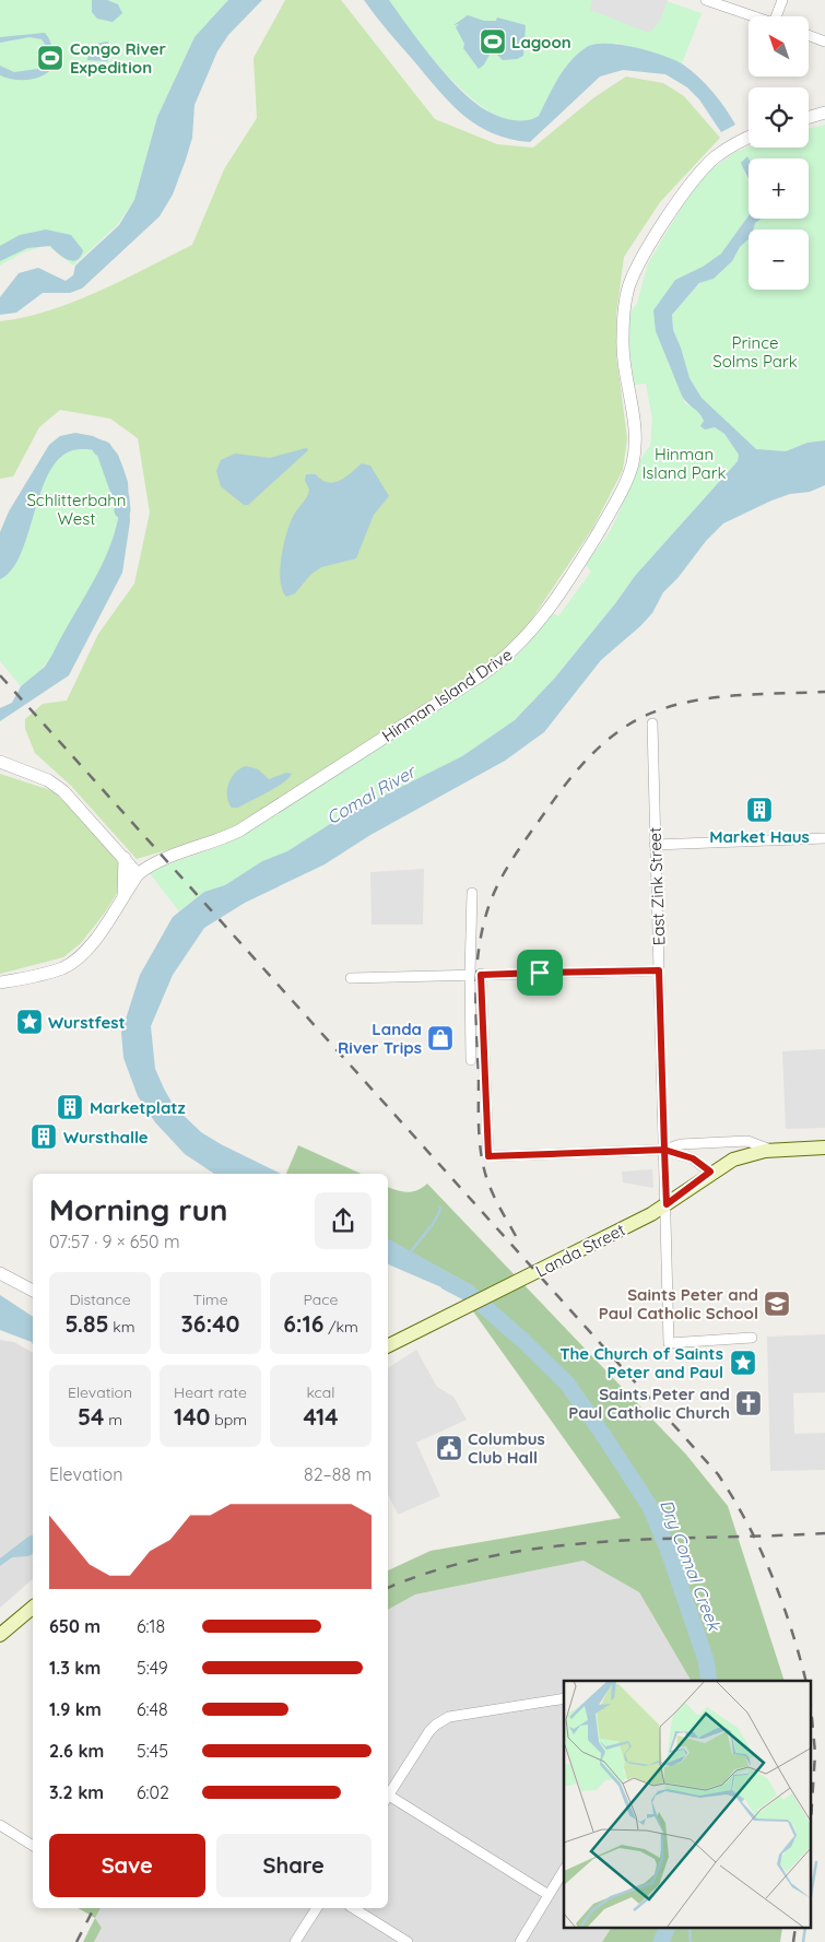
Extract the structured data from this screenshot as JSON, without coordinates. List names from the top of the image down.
{
  "streets": {
    "main road": ["Landa Street"],
    "street": ["Hinman Island Drive", "East Zink Street"]
  },
  "crossings": [
    ["East Zink Street", "Landa Street"]
  ],
  "water": ["Comal River", "Dry Comal Creek"],
  "parks": ["Prince Solms Park", "Hinman Island Park", "Schlitterbahn West"],
  "places": {
    "sports": ["Lagoon", "Congo River Expedition"],
    "building": ["Market Haus", "Marketplatz", "Wursthalle"],
    "place": ["Wurstfest", "The Church of Saints Peter and Paul"],
    "shop": ["Landa River Trips"],
    "school or university": ["Saints Peter and Paul Catholic School"],
    "church": ["Saints Peter and Paul Catholic Church"],
    "public building": ["Columbus Club Hall"]
  },
  "north": "top left",
  "page": {
    "map_buttons": ["+", "−"],
    "heading": ["Morning run", "07:57 · 9 × 650 m"],
    "stats": [
      ["Distance", "5.85 km"],
      ["Time", "36:40"],
      ["Pace", "6:16 /km"],
      ["Elevation", "54 m"],
      ["Heart rate", "140 bpm"],
      ["kcal", "414"]
    ],
    "chart": ["Elevation", "82–88 m"],
    "list": [
      {
        "name": "650 m",
        "note": "6:18"
      },
      {
        "name": "1.3 km",
        "note": "5:49"
      },
      {
        "name": "1.9 km",
        "note": "6:48"
      },
      {
        "name": "2.6 km",
        "note": "5:45"
      },
      {
        "name": "3.2 km",
        "note": "6:02"
      }
    ],
    "buttons": ["Save", "Share"]
  }
}
